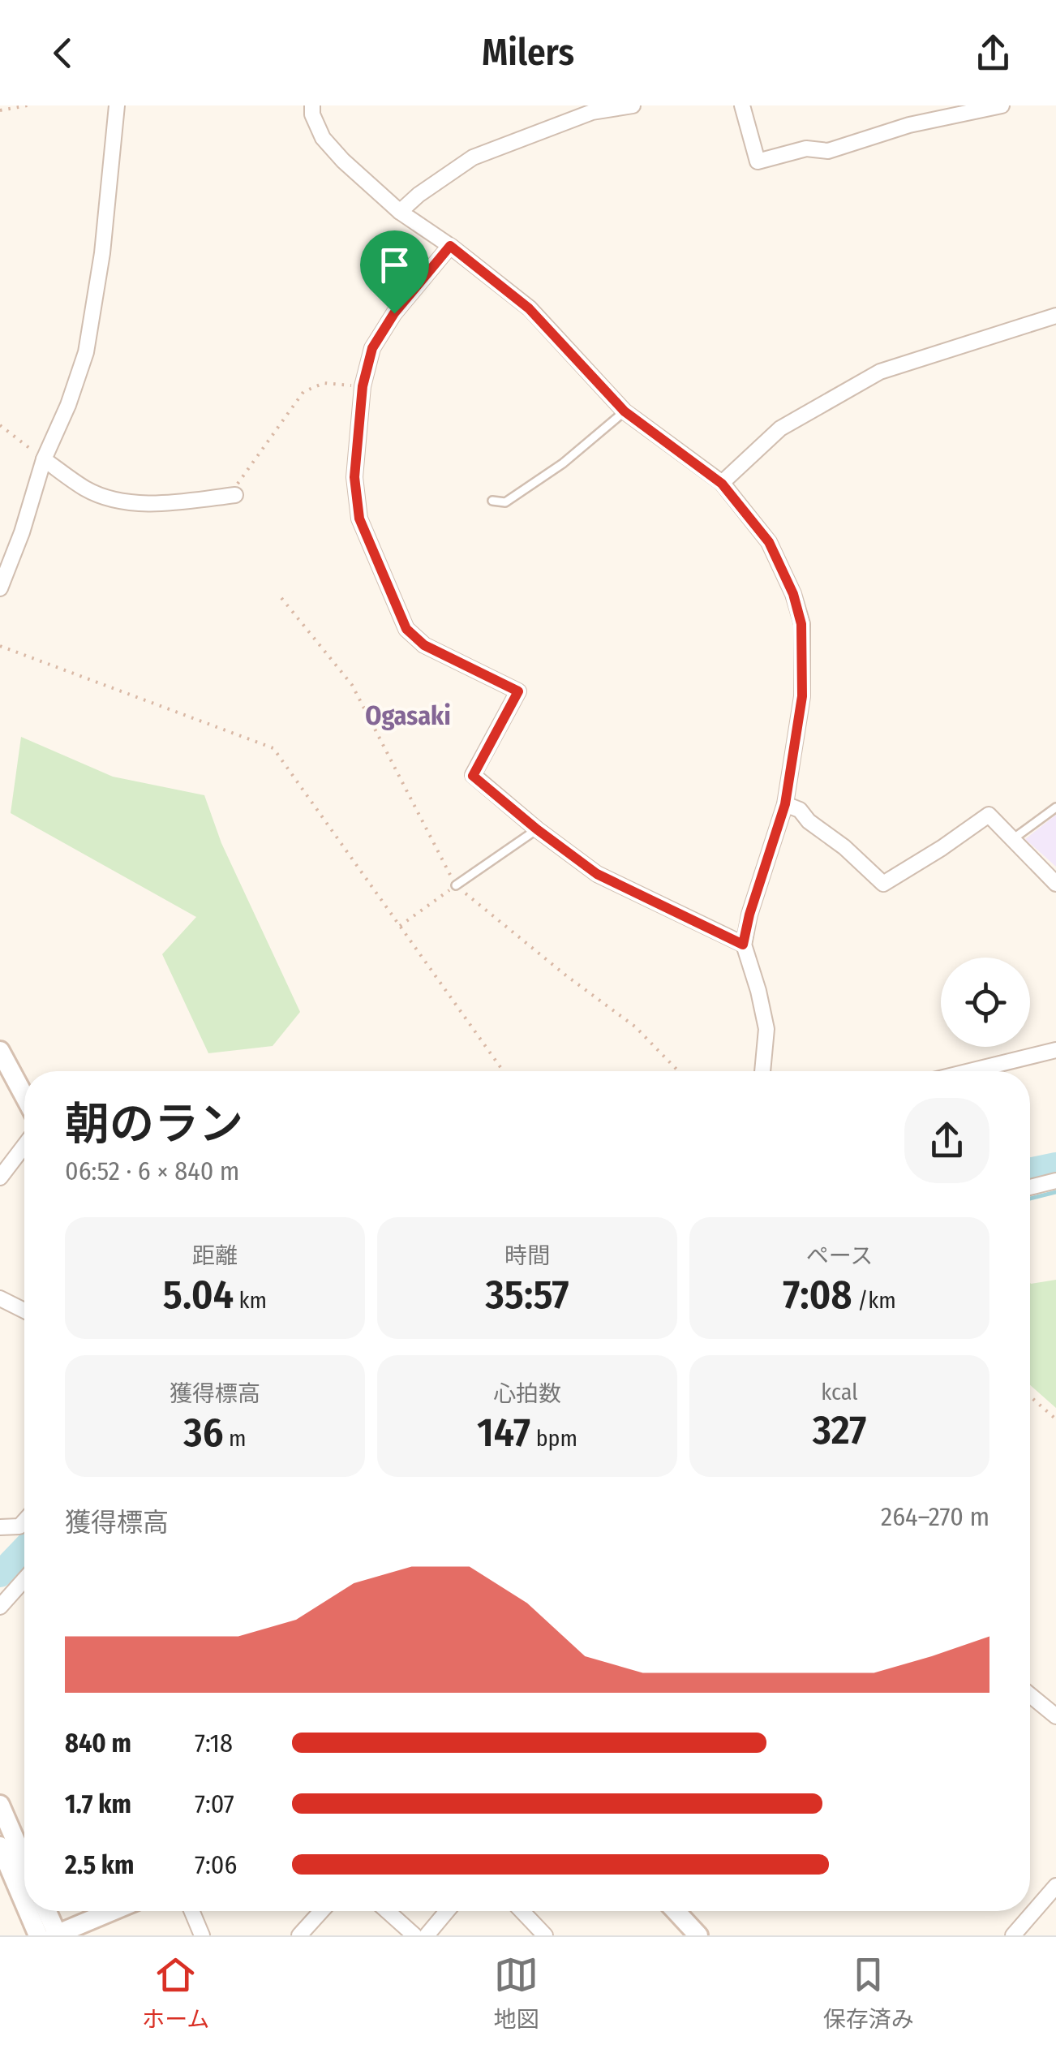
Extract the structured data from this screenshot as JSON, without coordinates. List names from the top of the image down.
{
  "districts": ["Ogasaki"],
  "page": {
    "header": "Milers",
    "heading": ["朝のラン", "06:52 · 6 × 840 m"],
    "stats": [
      ["距離", "5.04 km"],
      ["時間", "35:57"],
      ["ペース", "7:08 /km"],
      ["獲得標高", "36 m"],
      ["心拍数", "147 bpm"],
      ["kcal", "327"]
    ],
    "chart": ["獲得標高", "264–270 m"],
    "list": [
      {
        "name": "840 m",
        "note": "7:18"
      },
      {
        "name": "1.7 km",
        "note": "7:07"
      },
      {
        "name": "2.5 km",
        "note": "7:06"
      }
    ],
    "tabs": ["ホーム", "地図", "保存済み"]
  }
}
